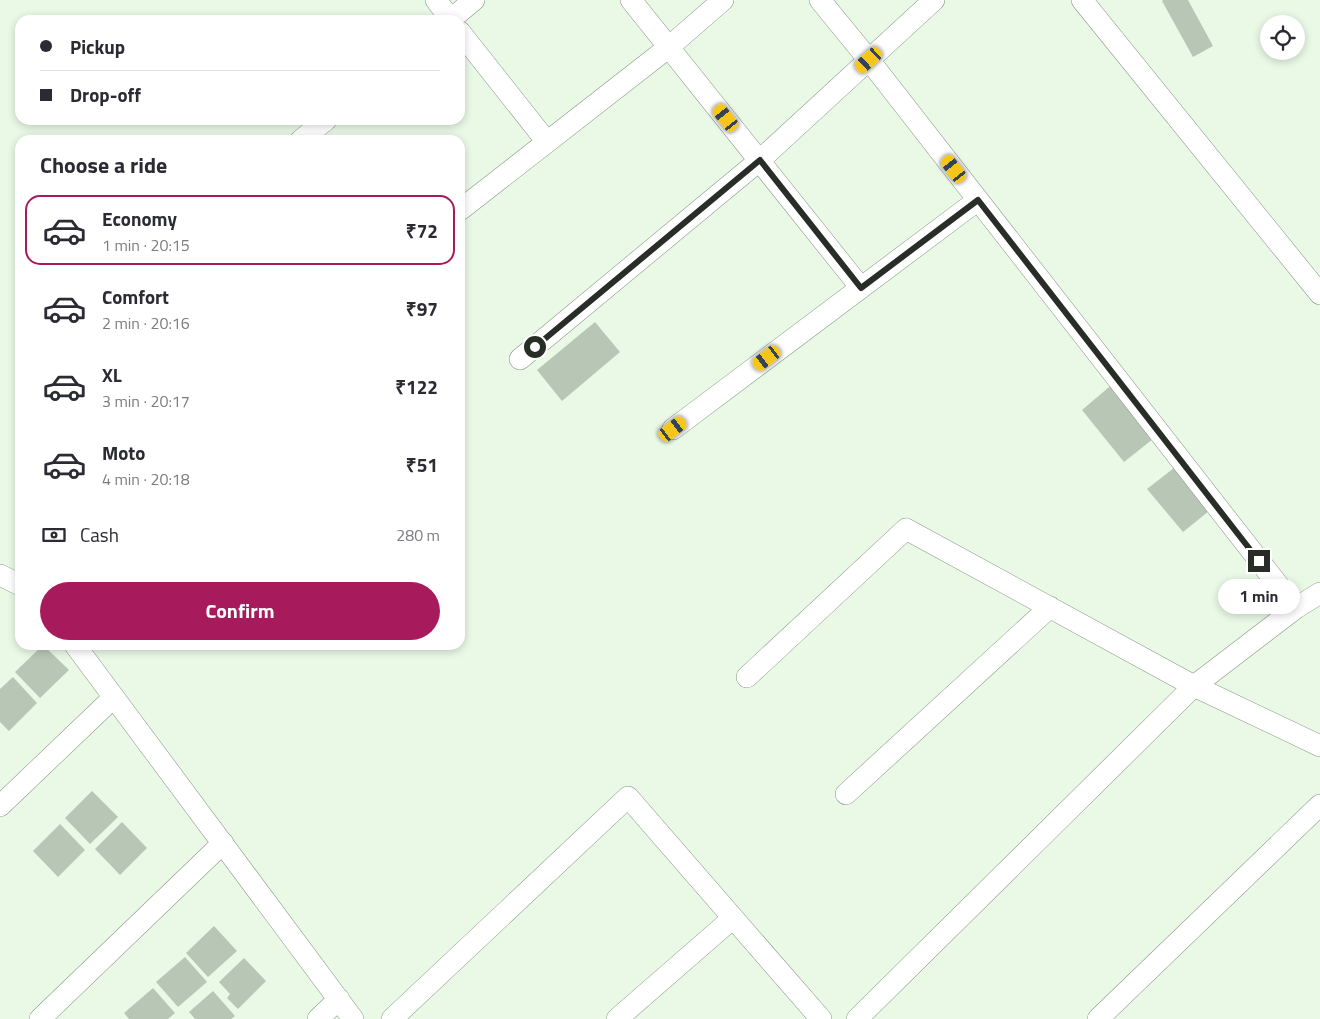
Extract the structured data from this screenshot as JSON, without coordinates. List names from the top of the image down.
{
  "page": {
    "banner": ["Pickup", "Drop-off"],
    "heading": "Choose a ride",
    "list": [
      {
        "name": "Economy",
        "note": "1 min · 20:15",
        "value": "₹72"
      },
      {
        "name": "Comfort",
        "note": "2 min · 20:16",
        "value": "₹97"
      },
      {
        "name": "XL",
        "note": "3 min · 20:17",
        "value": "₹122"
      },
      {
        "name": "Moto",
        "note": "4 min · 20:18",
        "value": "₹51"
      }
    ],
    "pay": ["Cash", "280 m"],
    "buttons": "Confirm",
    "bubble": "1 min"
  }
}
